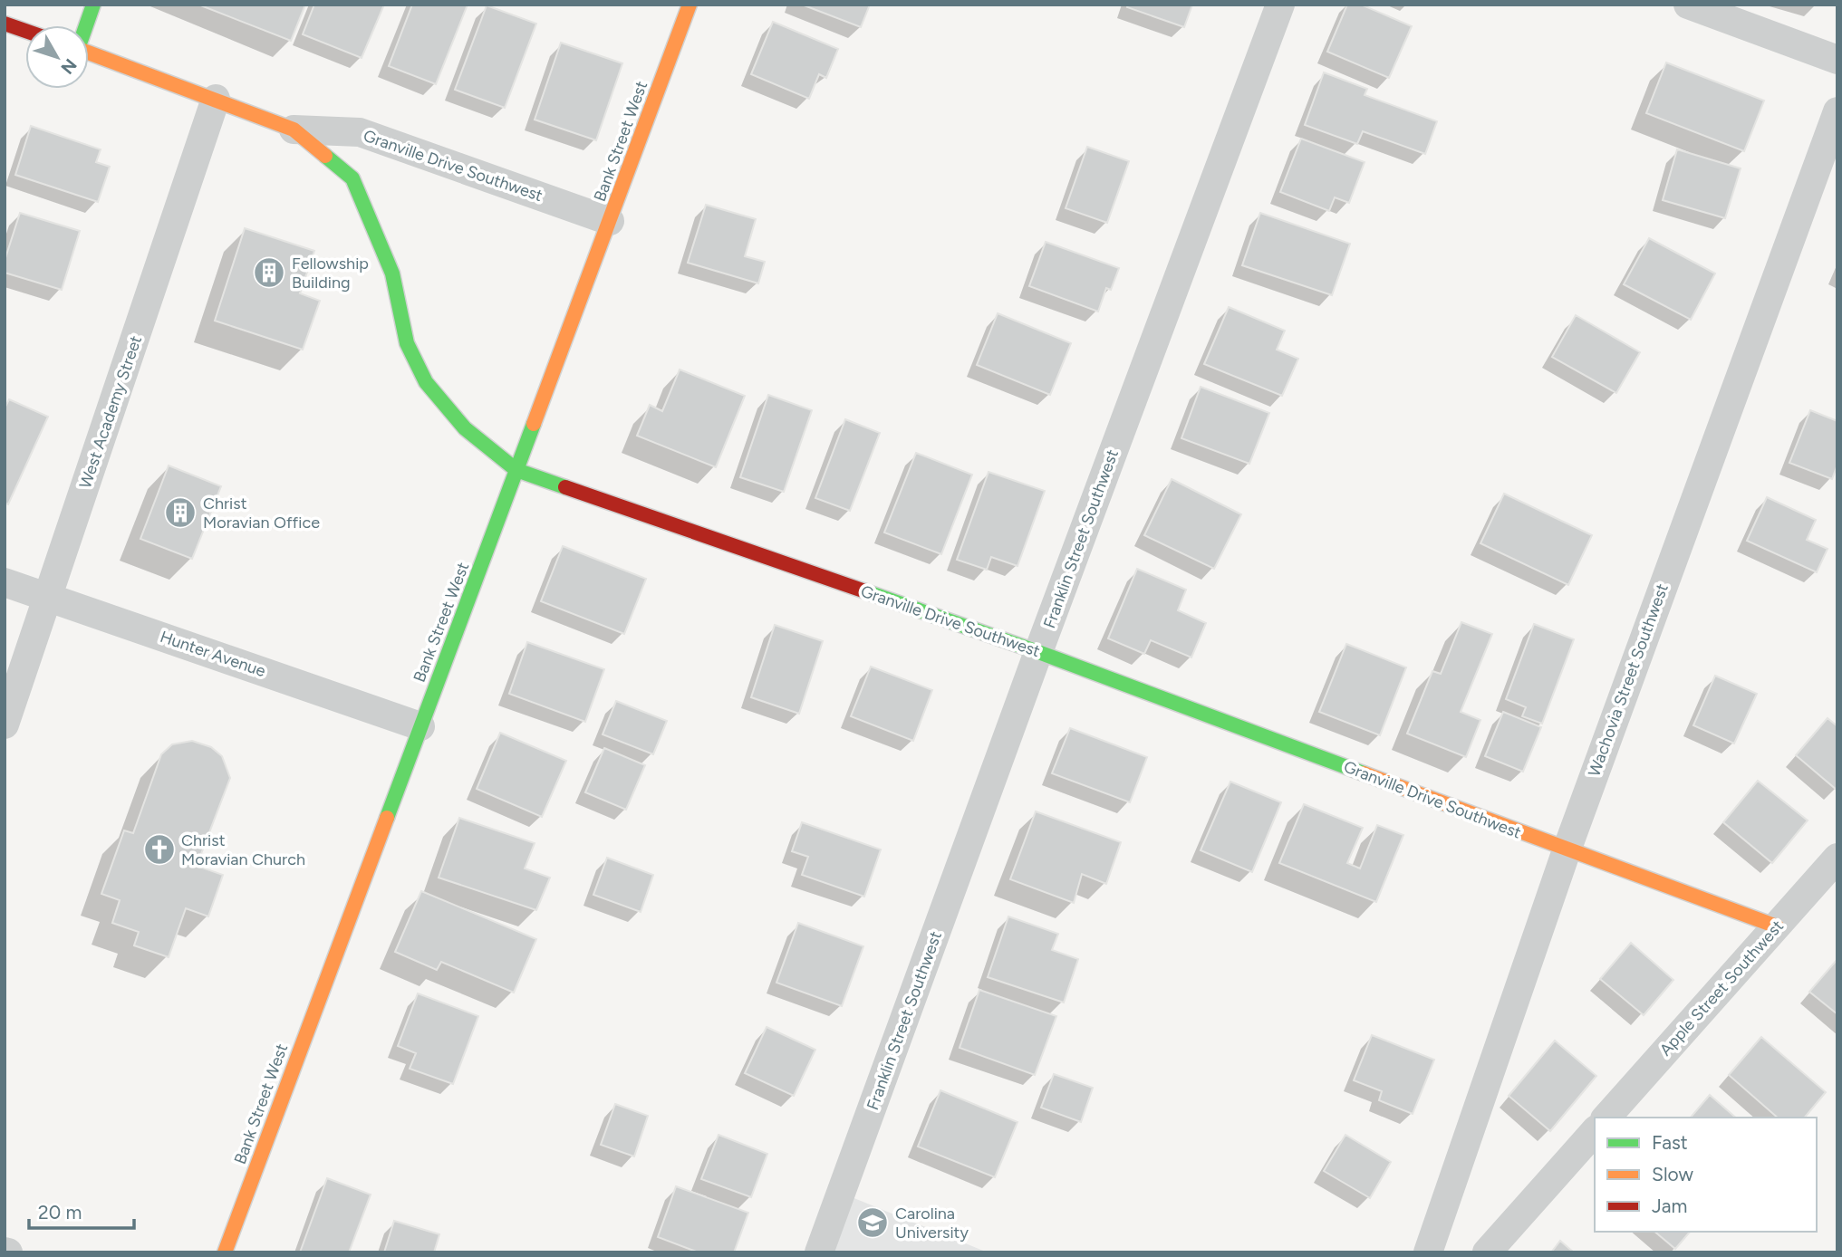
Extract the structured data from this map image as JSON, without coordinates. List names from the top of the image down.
{
  "streets": {
    "street": [
      "Bank Street West",
      "Granville Drive Southwest",
      "West Academy Street",
      "Franklin Street Southwest",
      "Hunter Avenue",
      "Wachovia Street Southwest",
      "Apple Street Southwest"
    ]
  },
  "crossings": [
    ["Bank Street West", "Granville Drive Southwest"],
    ["Bank Street West", "Hunter Avenue"],
    ["Granville Drive Southwest", "West Academy Street"],
    ["Granville Drive Southwest", "Franklin Street Southwest"],
    ["Granville Drive Southwest", "Wachovia Street Southwest"],
    ["Granville Drive Southwest", "Apple Street Southwest"],
    ["West Academy Street", "Hunter Avenue"]
  ],
  "places": {
    "building": ["Fellowship Building", "Christ Moravian Office"],
    "church": ["Christ Moravian Church"],
    "school or university": ["Carolina University"]
  },
  "legend": ["Fast", "Slow", "Jam"],
  "scale_bar": "20 m",
  "north": "bottom right"
}
